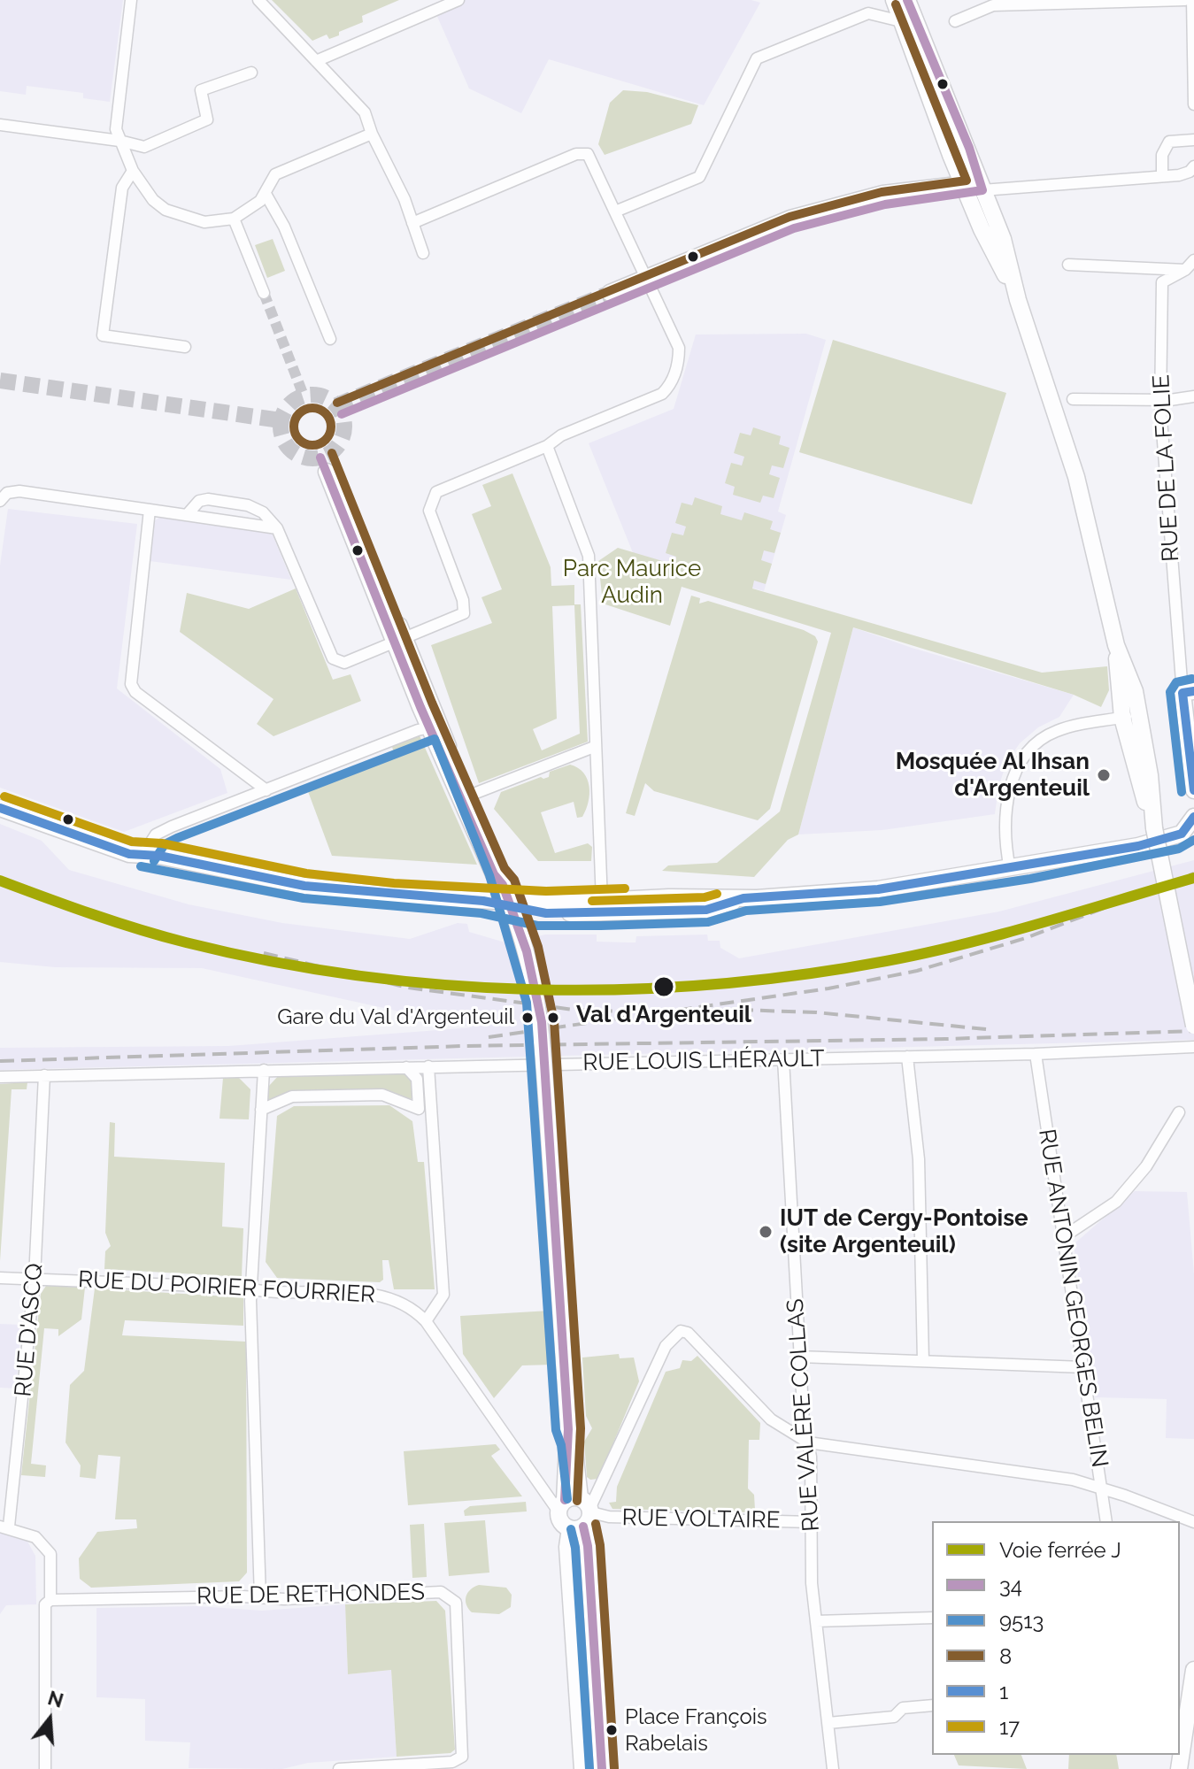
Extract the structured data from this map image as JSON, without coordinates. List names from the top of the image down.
{
  "streets": {
    "street": [
      "RUE DE LA FOLIE",
      "RUE LOUIS LHÉRAULT",
      "RUE DU POIRIER FOURRIER",
      "RUE ANTONIN GEORGES BELIN",
      "RUE D'ASCQ",
      "RUE VALÈRE COLLAS",
      "RUE VOLTAIRE",
      "RUE DE RETHONDES"
    ]
  },
  "crossings": [
    ["RUE LOUIS LHÉRAULT", "RUE ANTONIN GEORGES BELIN"],
    ["RUE LOUIS LHÉRAULT", "RUE D'ASCQ"],
    ["RUE LOUIS LHÉRAULT", "RUE VALÈRE COLLAS"],
    ["RUE DU POIRIER FOURRIER", "RUE D'ASCQ"],
    ["RUE DU POIRIER FOURRIER", "RUE VOLTAIRE"],
    ["RUE D'ASCQ", "RUE DE RETHONDES"],
    ["RUE VALÈRE COLLAS", "RUE VOLTAIRE"]
  ],
  "parks": ["Parc Maurice Audin"],
  "places": [
    "Mosquée Al Ihsan d'Argenteuil",
    "Val d'Argenteuil",
    "Gare du Val d'Argenteuil",
    "IUT de Cergy-Pontoise (site Argenteuil)",
    "Place François Rabelais"
  ],
  "lines": [
    "transit line 34",
    "transit line 8",
    "transit line 9513",
    "transit line 1",
    "transit line 17",
    "rail line J"
  ],
  "legend": [
    "Voie ferrée J",
    "34",
    "9513",
    "8",
    "1",
    "17"
  ],
  "north": "top"
}
